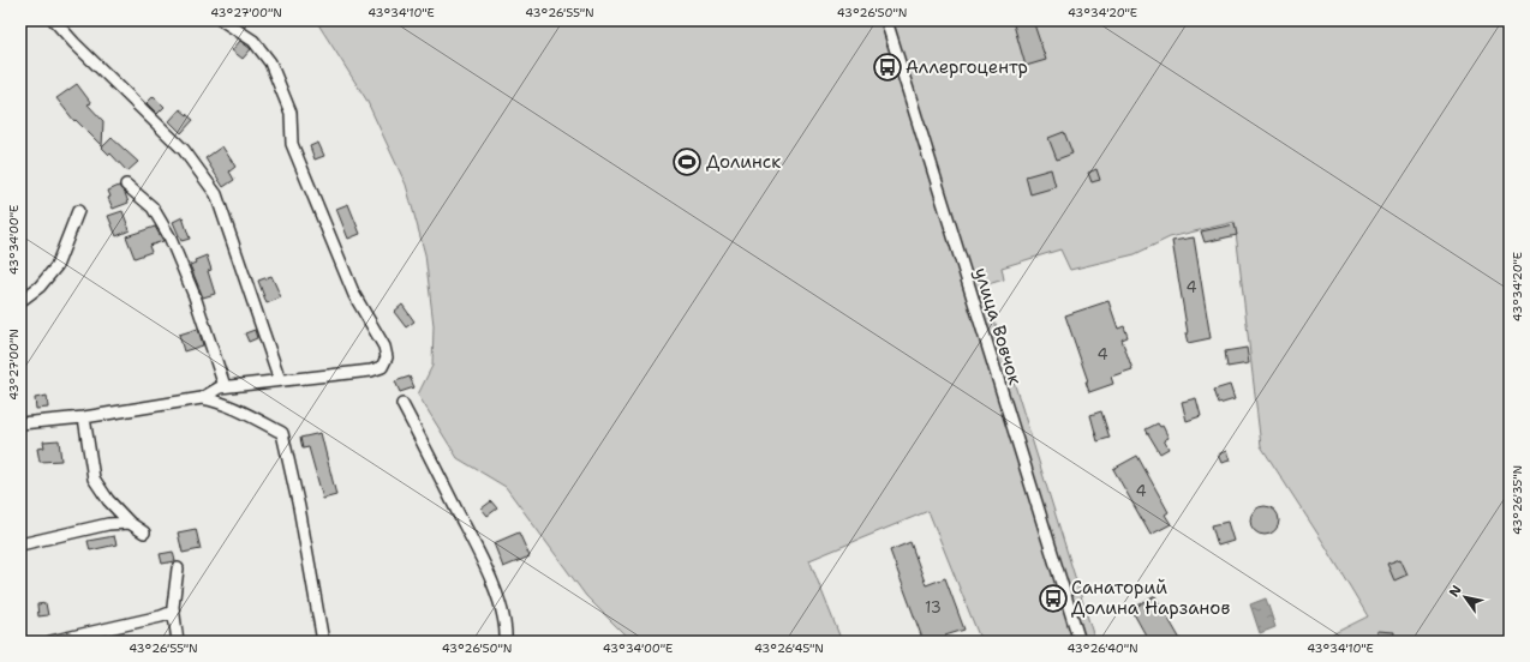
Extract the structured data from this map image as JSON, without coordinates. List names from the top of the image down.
{
  "streets": {
    "street": ["улица Вовчок"]
  },
  "places": {
    "bus stop": ["Аллергоцентр", "Санаторий Долина Нарзанов"],
    "sports": ["Долинск"]
  },
  "house_numbers": [
    "4",
    "4",
    "4",
    "13"
  ],
  "north": "top left",
  "coordinates": [
    "43°27'00\"N",
    "43°34'10\"E",
    "43°26'55\"N",
    "43°26'50\"N",
    "43°34'20\"E",
    "43°34'00\"E",
    "43°26'35\"N",
    "43°26'45\"N",
    "43°26'40\"N"
  ]
}
